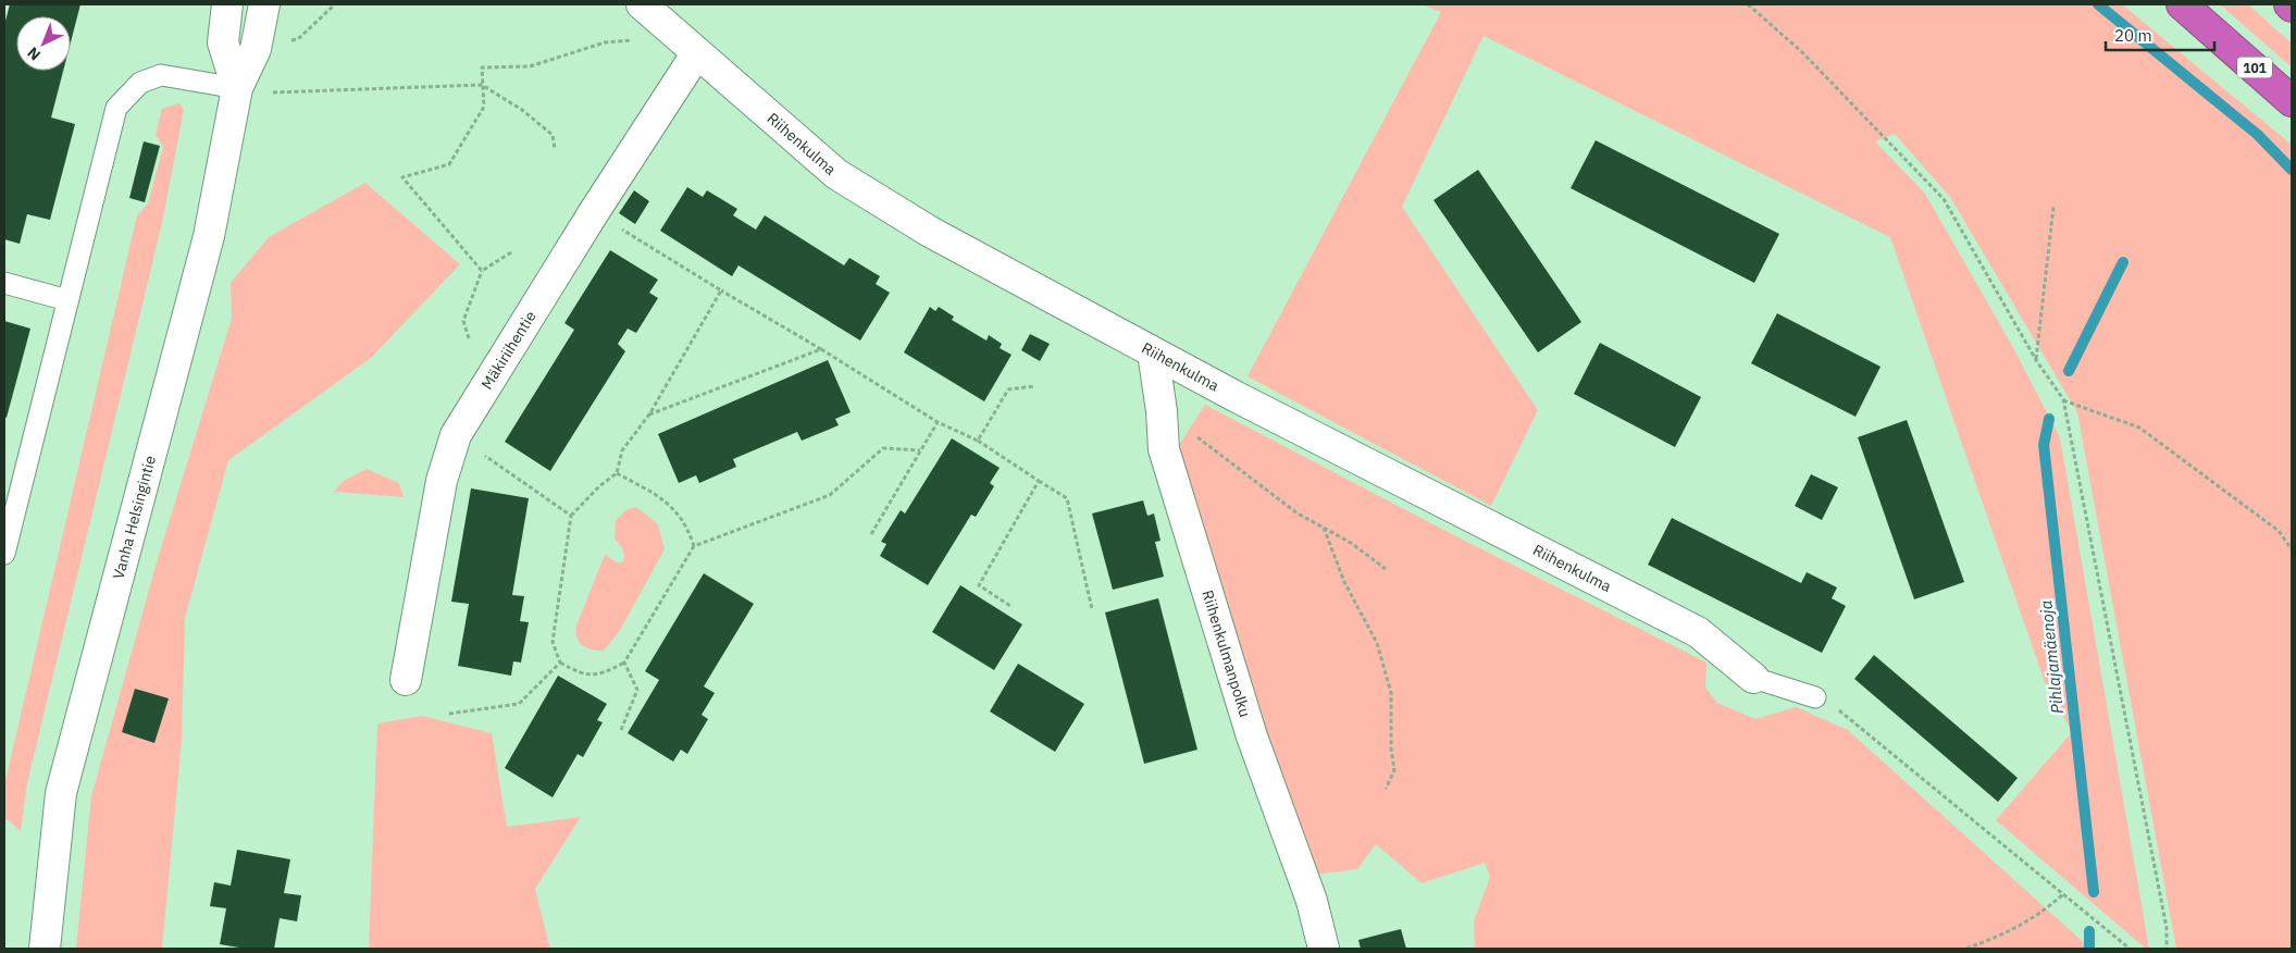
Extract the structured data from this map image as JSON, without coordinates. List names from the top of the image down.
{
  "streets": {
    "highway": ["101"],
    "street": [
      "Riihenkulma",
      "Mäkiriihentie",
      "Vanha Helsingintie",
      "Riihenkulmanpolku"
    ]
  },
  "crossings": [
    ["Riihenkulma", "Mäkiriihentie"],
    ["Riihenkulma", "Riihenkulmanpolku"]
  ],
  "water": ["Pihlajamäenoja"],
  "scale_bar": "20 m",
  "north": "bottom left"
}
